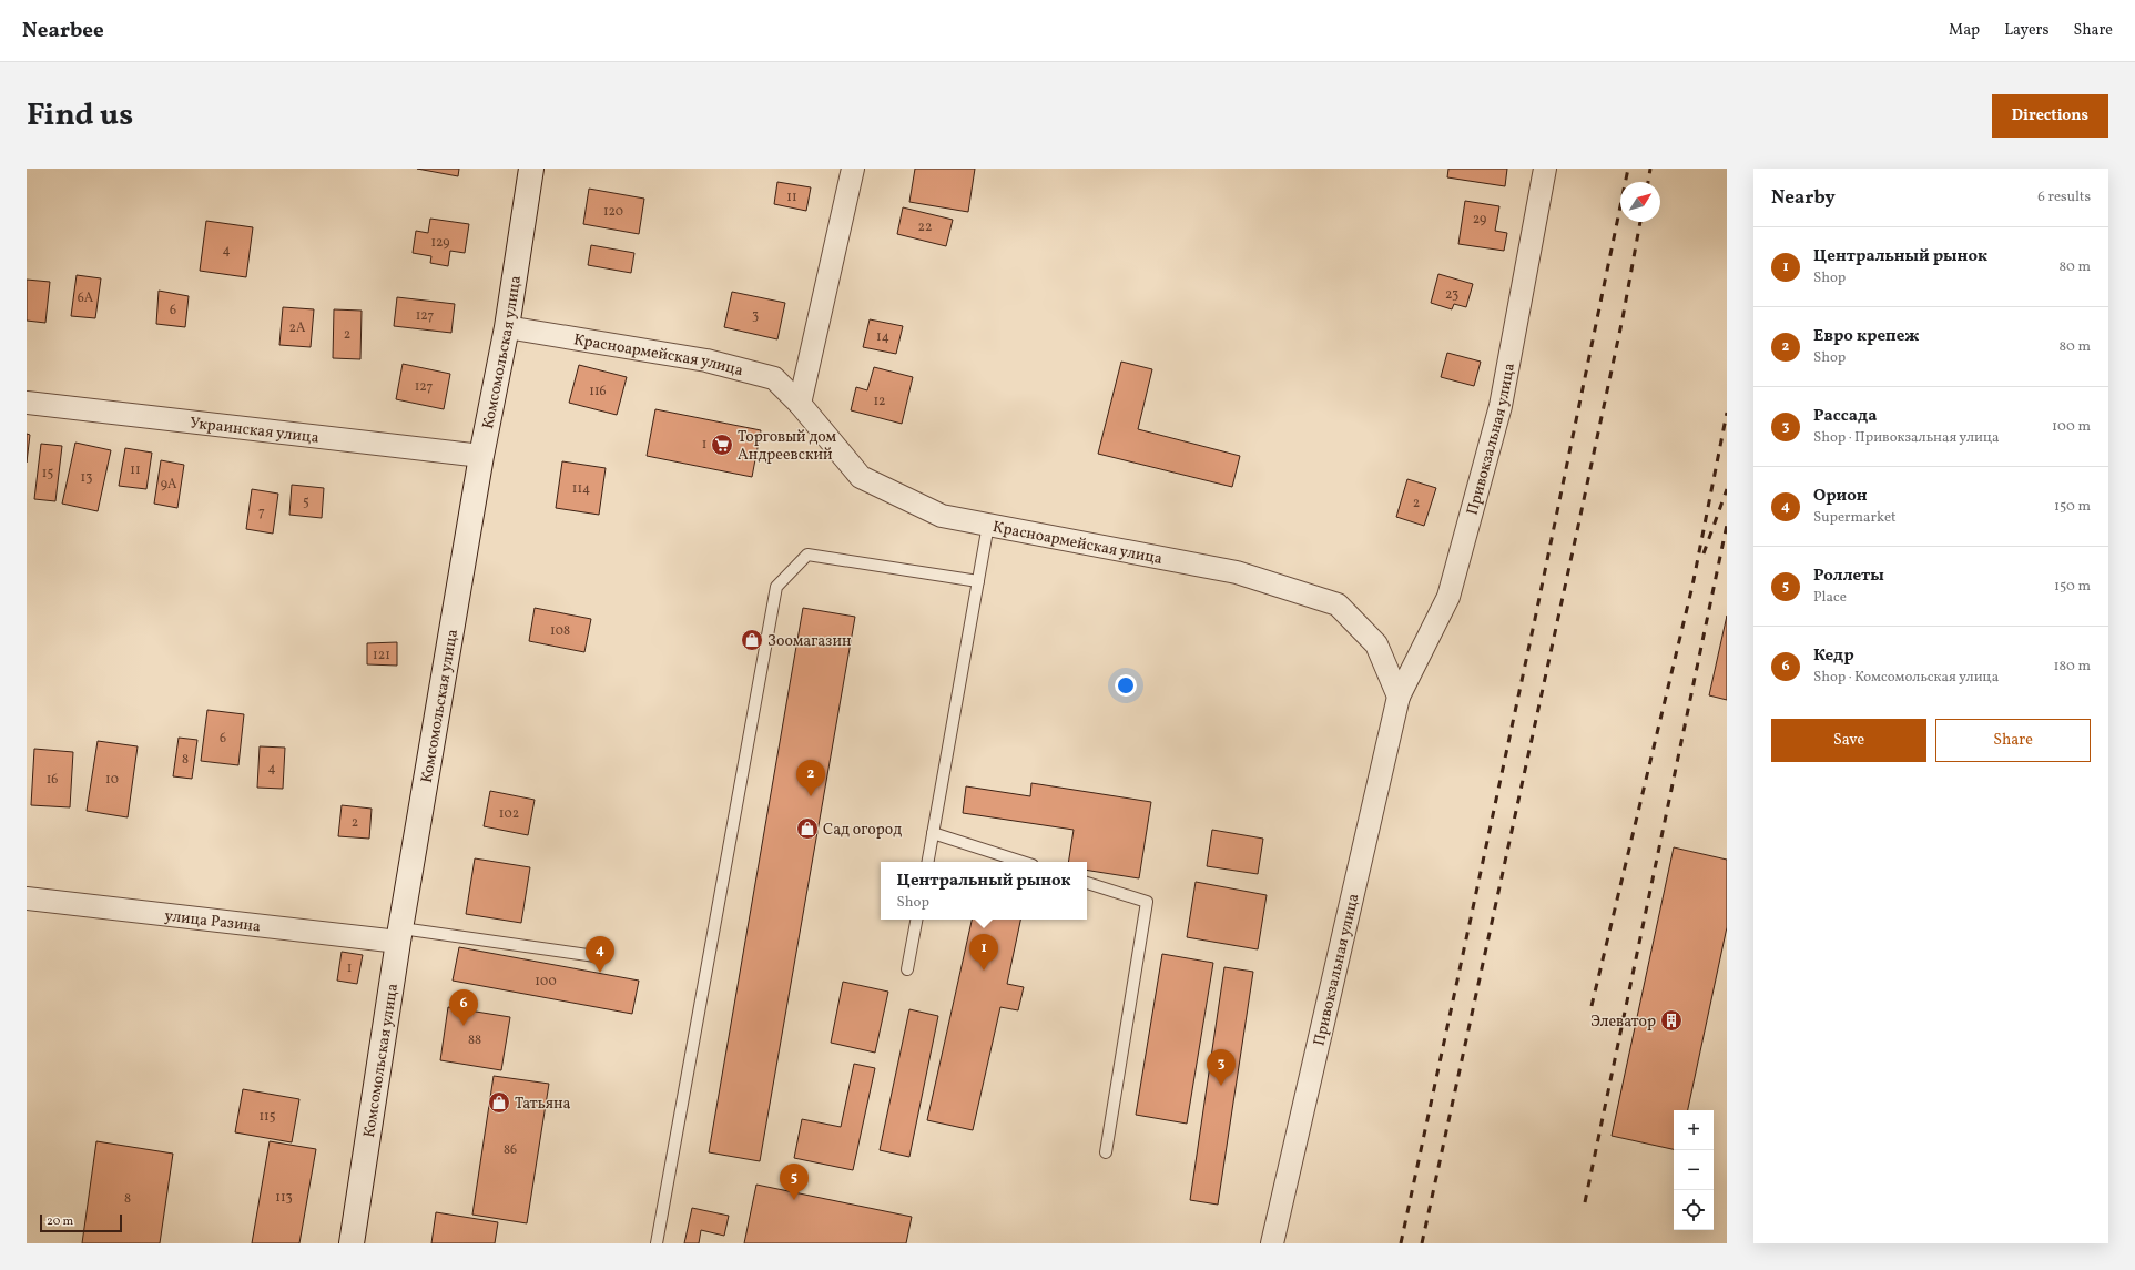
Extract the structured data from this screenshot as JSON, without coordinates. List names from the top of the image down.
{
  "streets": {
    "street": [
      "Комсомольская улица",
      "Красноармейская улица",
      "Украинская улица",
      "Привокзальная улица",
      "улица Разина"
    ]
  },
  "crossings": [
    ["Комсомольская улица", "Красноармейская улица"],
    ["Комсомольская улица", "Украинская улица"],
    ["Комсомольская улица", "улица Разина"],
    ["Красноармейская улица", "Привокзальная улица"]
  ],
  "places": {
    "supermarket": ["Торговый дом Андреевский"],
    "shop": ["Зоомагазин", "Сад огород", "Татьяна"],
    "building": ["Элеватор"]
  },
  "house_numbers": [
    "11",
    "120",
    "29",
    "22",
    "129",
    "4",
    "23",
    "6А",
    "6",
    "127",
    "3",
    "2А",
    "2",
    "14",
    "127",
    "116",
    "12",
    "1",
    "11",
    "15",
    "13",
    "9А",
    "114",
    "5",
    "2",
    "7",
    "108",
    "121",
    "6",
    "8",
    "4",
    "16",
    "10",
    "102",
    "2",
    "1",
    "100",
    "88",
    "115",
    "86",
    "113",
    "8"
  ],
  "scale_bar": "20 m",
  "north": "top right",
  "page": {
    "header": "Nearbee",
    "nav": ["Map", "Layers", "Share"],
    "title": "Find us",
    "buttons": [
      "Directions",
      ["Save", "Share"]
    ],
    "heading": ["Nearby", "6 results"],
    "list": [
      {
        "mark": "1",
        "name": "Центральный рынок",
        "note": "Shop",
        "value": "80 m"
      },
      {
        "mark": "2",
        "name": "Евро крепеж",
        "note": "Shop",
        "value": "80 m"
      },
      {
        "mark": "3",
        "name": "Рассада",
        "note": "Shop · Привокзальная улица",
        "value": "100 m"
      },
      {
        "mark": "4",
        "name": "Орион",
        "note": "Supermarket",
        "value": "150 m"
      },
      {
        "mark": "5",
        "name": "Роллеты",
        "note": "Place",
        "value": "150 m"
      },
      {
        "mark": "6",
        "name": "Кедр",
        "note": "Shop · Комсомольская улица",
        "value": "180 m"
      }
    ],
    "pins": [
      "2",
      "1",
      "4",
      "6",
      "3",
      "5"
    ],
    "popup": ["Центральный рынок", "Shop"],
    "map_buttons": ["+", "−"],
    "scale": "20 m"
  }
}
